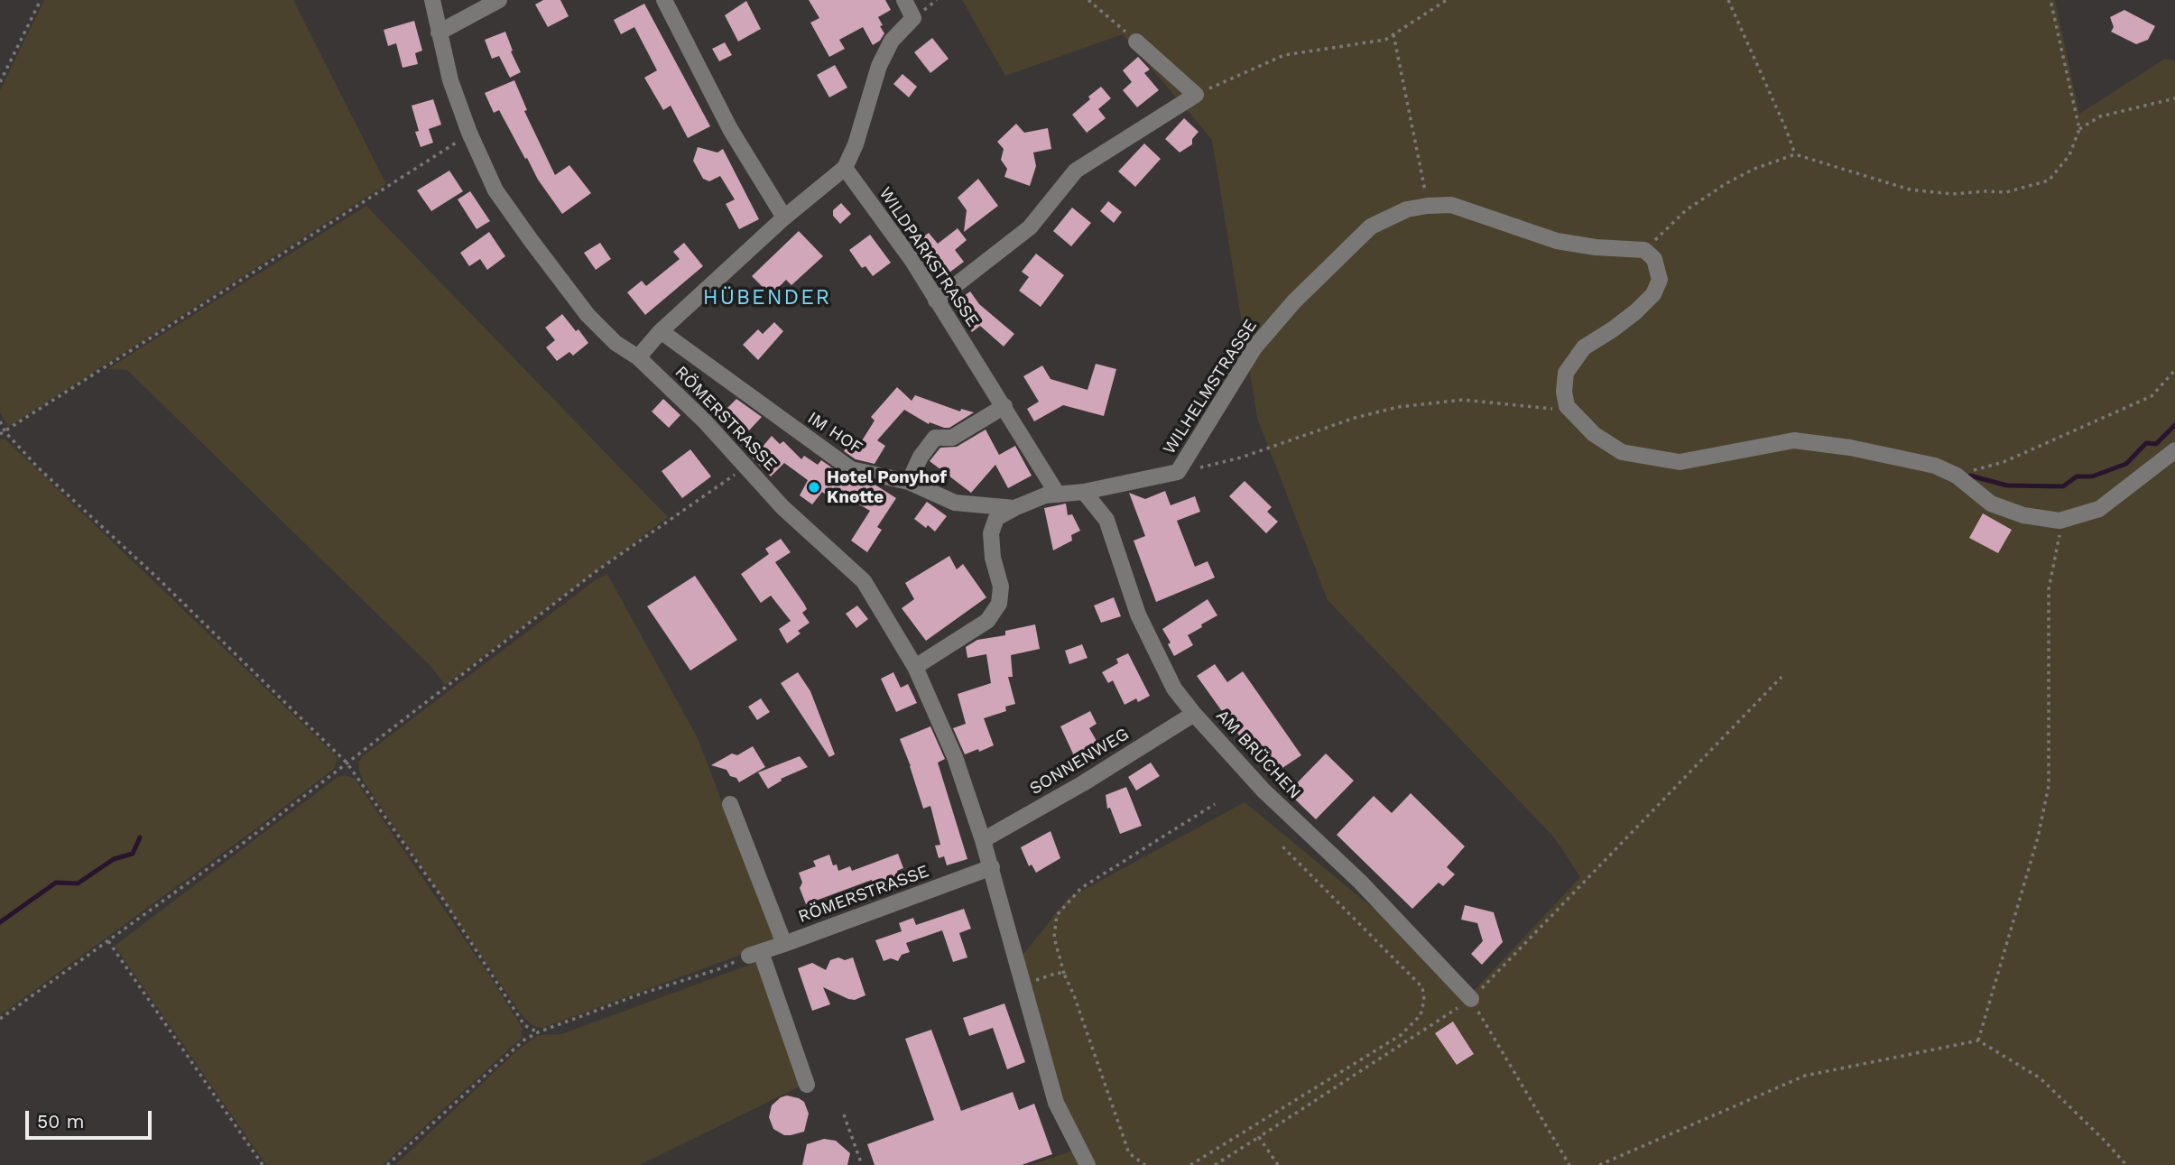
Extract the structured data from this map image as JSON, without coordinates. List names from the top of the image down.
{
  "streets": {
    "street": [
      "WILDPARKSTRASSE",
      "WILHELMSTRASSE",
      "RÖMERSTRASSE",
      "IM HOF",
      "AM BRÜCHEN",
      "SONNENWEG"
    ]
  },
  "crossings": [
    ["WILDPARKSTRASSE", "WILHELMSTRASSE"],
    ["WILHELMSTRASSE", "RÖMERSTRASSE"],
    ["WILHELMSTRASSE", "IM HOF"],
    ["WILHELMSTRASSE", "AM BRÜCHEN"],
    ["RÖMERSTRASSE", "SONNENWEG"],
    ["AM BRÜCHEN", "SONNENWEG"]
  ],
  "districts": ["HÜBENDER"],
  "places": ["Hotel Ponyhof Knotte"],
  "scale_bar": "50 m"
}
